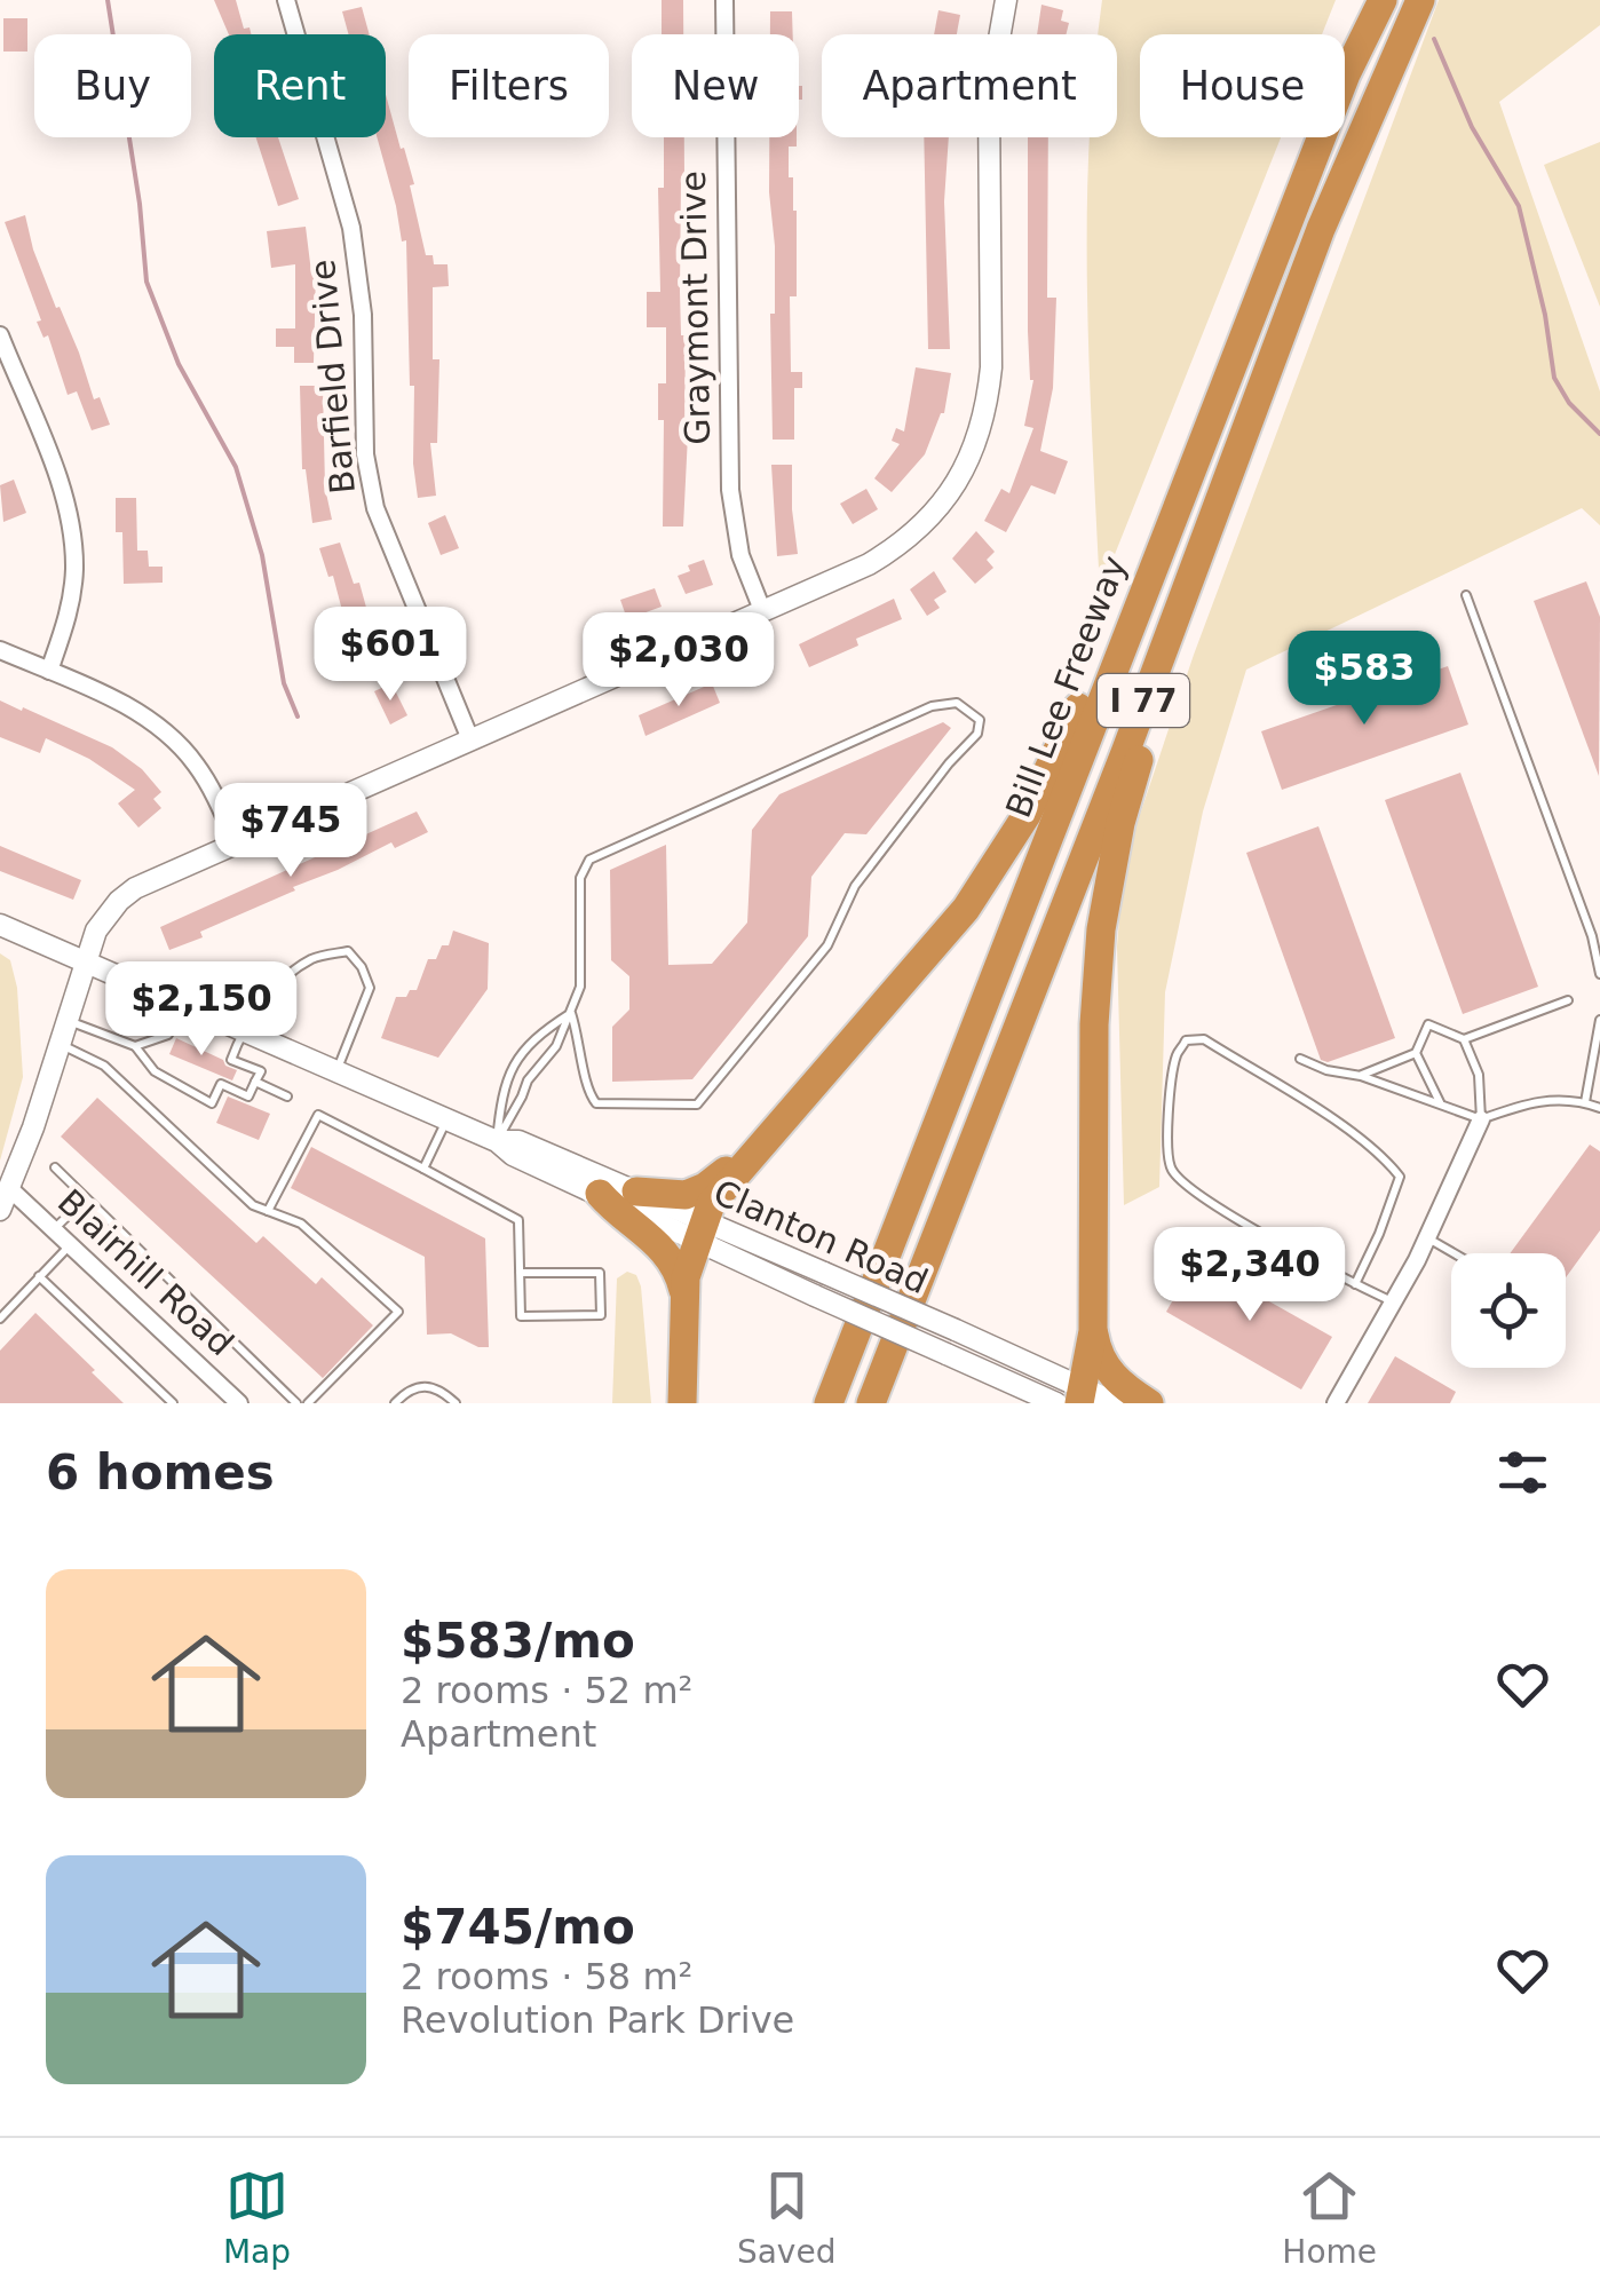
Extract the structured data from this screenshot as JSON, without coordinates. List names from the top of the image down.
{
  "streets": {
    "highway": ["Bill Lee Freeway", "I 77"],
    "main road": ["Clanton Road"],
    "street": ["Graymont Drive", "Barfield Drive", "Blairhill Road"]
  },
  "page": {
    "chip": [
      "Buy",
      "Rent",
      "Filters",
      "New",
      "Apartment",
      "House"
    ],
    "price": [
      "$601",
      "$2,030",
      "$583",
      "$745",
      "$2,150",
      "$2,340"
    ],
    "heading": "6 homes",
    "list": [
      {
        "name": "$583/mo",
        "note": "2 rooms · 52 m² · Apartment"
      },
      {
        "name": "$745/mo",
        "note": "2 rooms · 58 m² · Revolution Park Drive"
      }
    ],
    "tabs": ["Map", "Saved", "Home"]
  }
}
